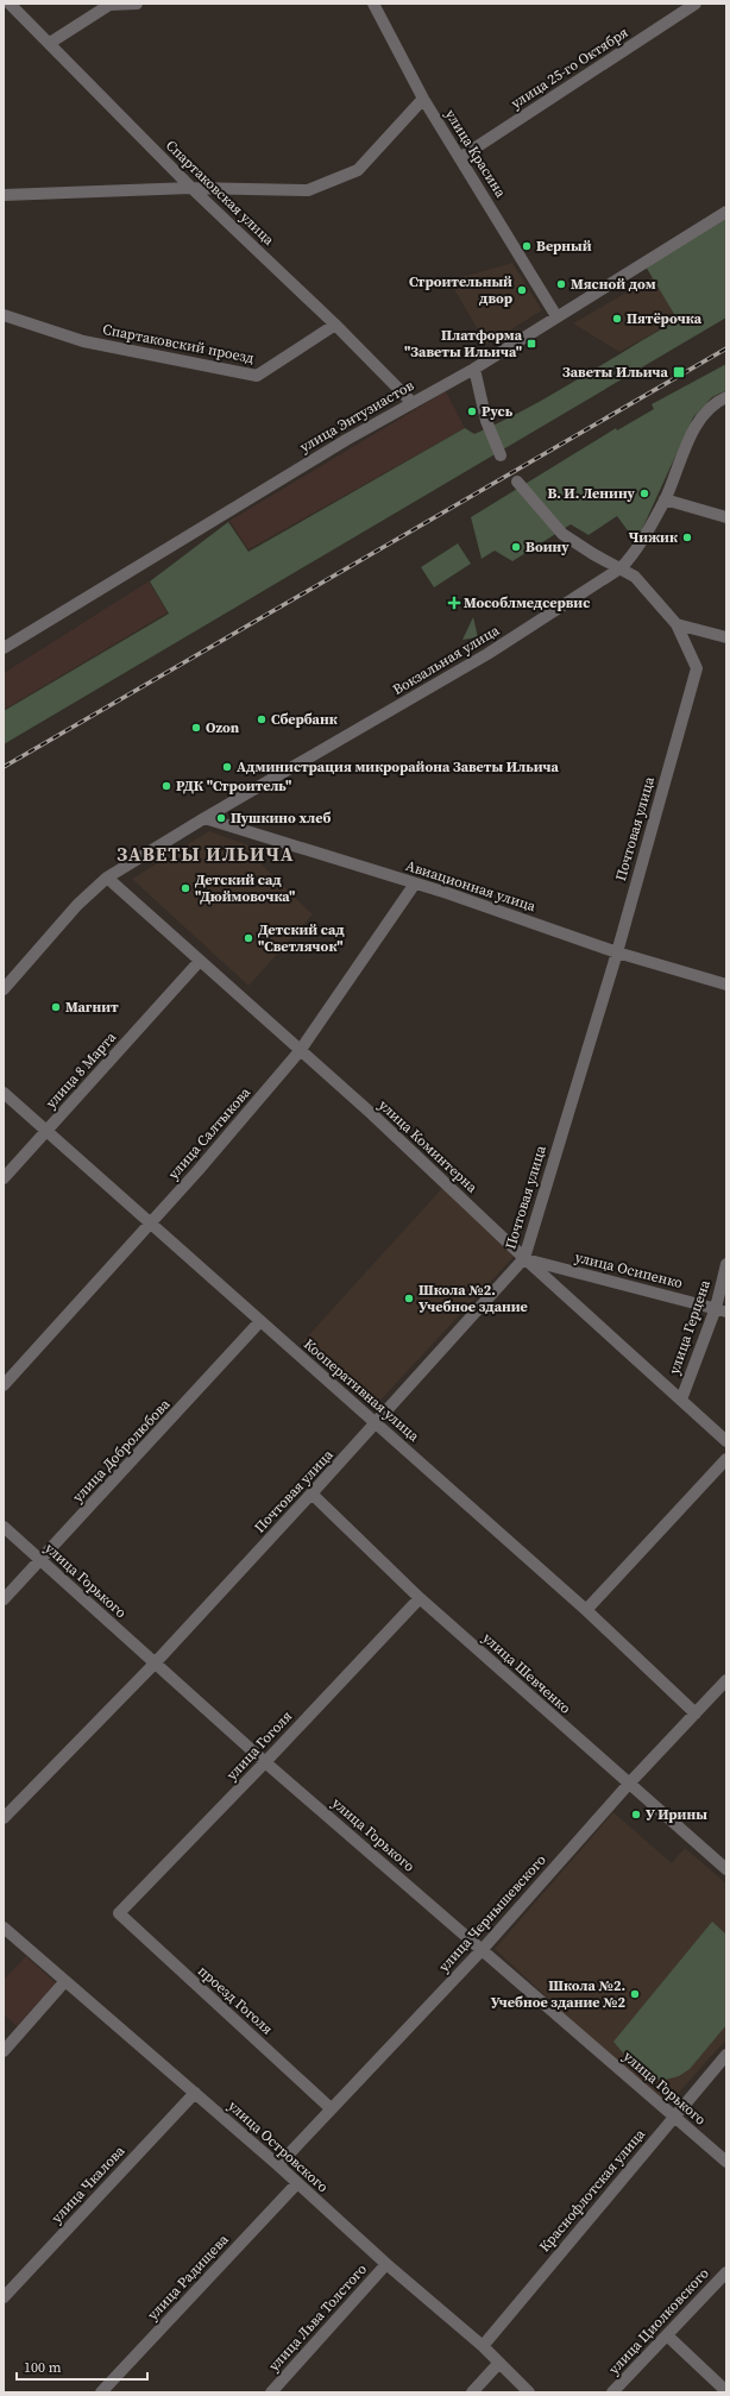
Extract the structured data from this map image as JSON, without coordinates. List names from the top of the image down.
{
  "streets": {
    "street": [
      "улица 25-го Октября",
      "улица Красина",
      "Спартаковская улица",
      "Спартаковский проезд",
      "улица Энтузиастов",
      "Вокзальная улица",
      "Почтовая улица",
      "Авиационная улица",
      "улица 8 Марта",
      "улица Салтыкова",
      "улица Коминтерна",
      "улица Осипенко",
      "улица Герцена",
      "Кооперативная улица",
      "улица Добролюбова",
      "улица Горького",
      "улица Шевченко",
      "улица Гоголя",
      "улица Чернышевского",
      "проезд Гоголя",
      "улица Островского",
      "улица Чкалова",
      "Краснофлотская улица",
      "улица Радищева",
      "улица Льва Толстого",
      "улица Циолковского"
    ]
  },
  "crossings": [
    ["улица 25-го Октября", "улица Красина"],
    ["улица Красина", "улица Энтузиастов"],
    ["Спартаковская улица", "Спартаковский проезд"],
    ["Спартаковская улица", "улица Энтузиастов"],
    ["Вокзальная улица", "Почтовая улица"],
    ["Вокзальная улица", "Авиационная улица"],
    ["Вокзальная улица", "улица Коминтерна"],
    ["Почтовая улица", "Авиационная улица"],
    ["Почтовая улица", "улица Коминтерна"],
    ["Почтовая улица", "улица Осипенко"],
    ["Почтовая улица", "Кооперативная улица"],
    ["Почтовая улица", "улица Горького"],
    ["Почтовая улица", "улица Шевченко"],
    ["Авиационная улица", "улица Салтыкова"],
    ["улица 8 Марта", "улица Коминтерна"],
    ["улица 8 Марта", "Кооперативная улица"],
    ["улица Салтыкова", "улица Коминтерна"],
    ["улица Салтыкова", "Кооперативная улица"],
    ["улица Коминтерна", "улица Осипенко"],
    ["улица Коминтерна", "улица Герцена"],
    ["улица Осипенко", "улица Герцена"],
    ["Кооперативная улица", "улица Добролюбова"],
    ["Кооперативная улица", "улица Чернышевского"],
    ["улица Добролюбова", "улица Горького"],
    ["улица Горького", "улица Гоголя"],
    ["улица Горького", "улица Чернышевского"],
    ["улица Горького", "Краснофлотская улица"],
    ["улица Шевченко", "улица Гоголя"],
    ["улица Шевченко", "улица Чернышевского"],
    ["улица Гоголя", "проезд Гоголя"],
    ["улица Чернышевского", "проезд Гоголя"],
    ["улица Чернышевского", "улица Островского"],
    ["улица Островского", "улица Чкалова"],
    ["улица Островского", "Краснофлотская улица"],
    ["улица Островского", "улица Радищева"],
    ["улица Островского", "улица Льва Толстого"]
  ],
  "districts": ["ЗАВЕТЫ ИЛЬИЧА"],
  "places": {
    "other": [
      "Верный",
      "Мясной дом",
      "Строительный двор",
      "Пятёрочка",
      "Русь",
      "В. И. Ленину",
      "Чижик",
      "Воину",
      "Сбербанк",
      "Ozon",
      "Администрация микрорайона Заветы Ильича",
      "РДК \"Строитель\"",
      "Пушкино хлеб",
      "Детский сад \"Дюймовочка\"",
      "Детский сад \"Светлячок\"",
      "Магнит",
      "Школа №2. Учебное здание",
      "У Ирины",
      "Школа №2. Учебное здание №2"
    ],
    "transit": ["Платформа \"Заветы Ильича\"", "Заветы Ильича"],
    "health": ["Мособлмедсервис"]
  },
  "scale_bar": "100 m"
}
